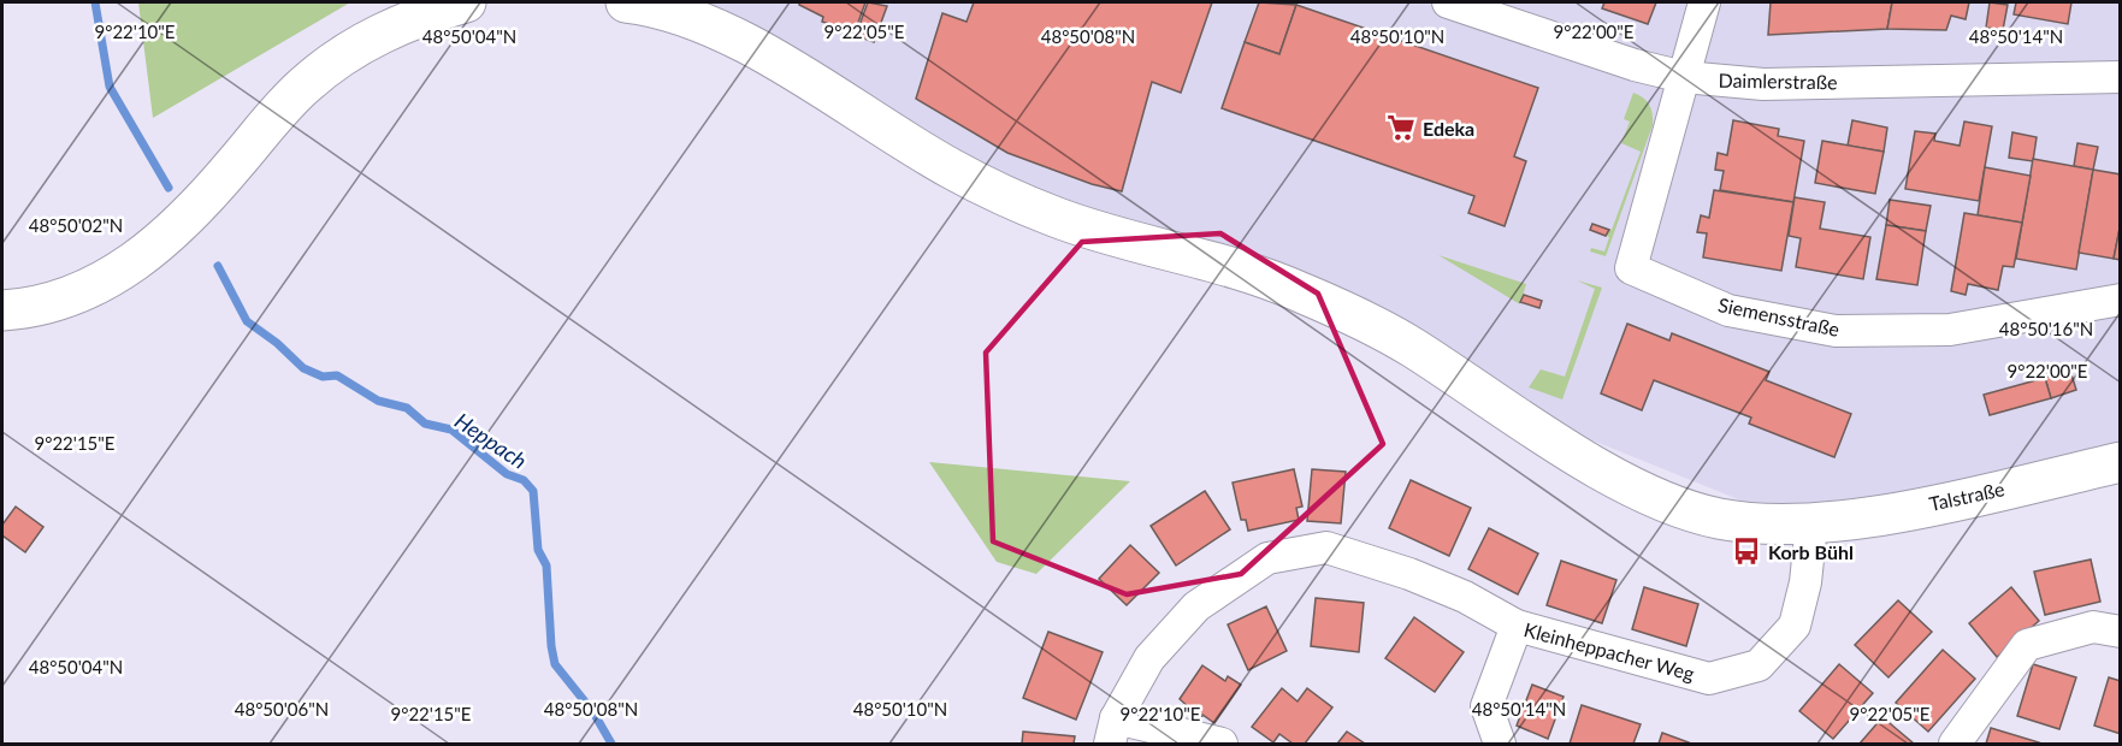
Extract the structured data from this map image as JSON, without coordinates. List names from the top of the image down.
{
  "streets": {
    "street": [
      "Daimlerstraße",
      "Siemensstraße",
      "Talstraße",
      "Kleinheppacher Weg"
    ]
  },
  "crossings": [
    ["Daimlerstraße", "Siemensstraße"],
    ["Talstraße", "Kleinheppacher Weg"]
  ],
  "water": ["Heppach"],
  "places": {
    "supermarket": ["Edeka"],
    "bus stop": ["Korb Bühl"]
  },
  "coordinates": [
    "9°22'10\"E",
    "9°22'05\"E",
    "9°22'00\"E",
    "48°50'04\"N",
    "48°50'08\"N",
    "48°50'10\"N",
    "48°50'14\"N",
    "48°50'02\"N",
    "48°50'16\"N",
    "9°22'15\"E",
    "48°50'06\"N"
  ]
}
